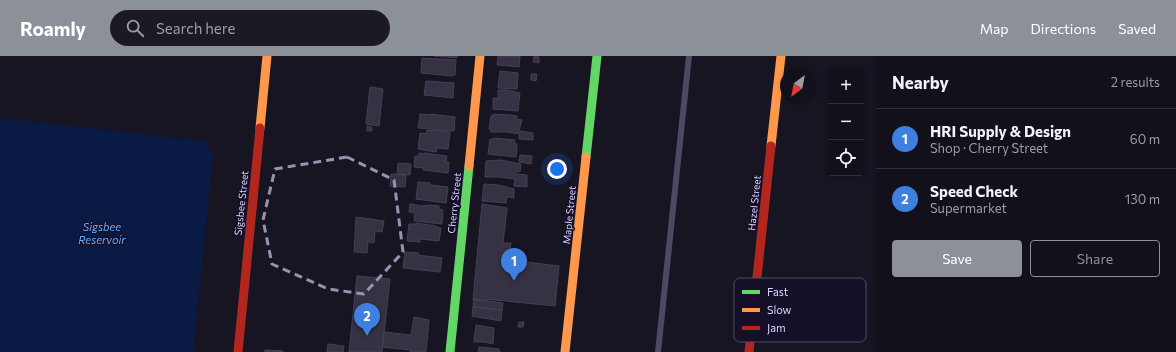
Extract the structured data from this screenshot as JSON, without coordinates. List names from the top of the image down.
{
  "streets": {
    "street": [
      "Sigsbee Street",
      "Cherry Street",
      "Hazel Street",
      "Maple Street"
    ]
  },
  "water": ["Sigsbee Reservoir"],
  "legend": ["Fast", "Slow", "Jam"],
  "north": "bottom left",
  "page": {
    "header": "Roamly",
    "search": "Search here",
    "nav": ["Map", "Directions", "Saved"],
    "heading": ["Nearby", "2 results"],
    "map_buttons": ["+", "−"],
    "list": [
      {
        "mark": "1",
        "name": "HRI Supply & Design",
        "note": "Shop · Cherry Street",
        "value": "60 m"
      },
      {
        "mark": "2",
        "name": "Speed Check",
        "note": "Supermarket",
        "value": "130 m"
      }
    ],
    "buttons": ["Save", "Share"],
    "pins": ["1", "2"]
  }
}
